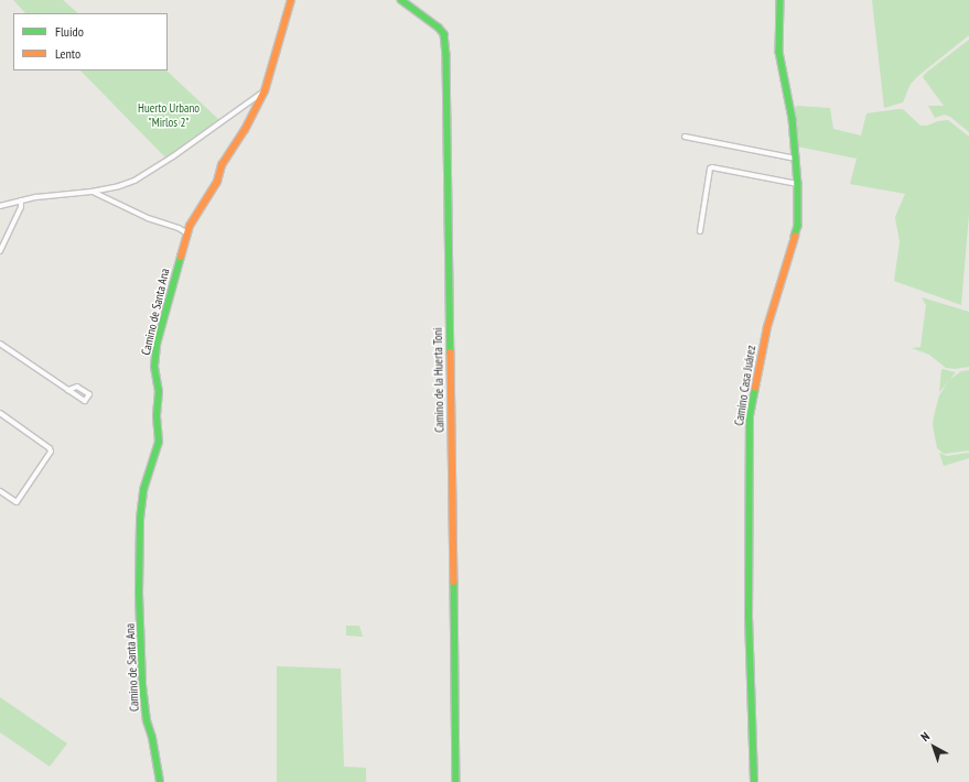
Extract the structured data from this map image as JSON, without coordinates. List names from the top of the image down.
{
  "streets": {
    "street": ["Camino de Santa Ana", "Camino de la Huerta Toni", "Camino Casa Juárez"]
  },
  "parks": ["Huerto Urbano \"Mirlos 2\""],
  "legend": ["Fluido", "Lento"],
  "north": "top left"
}
